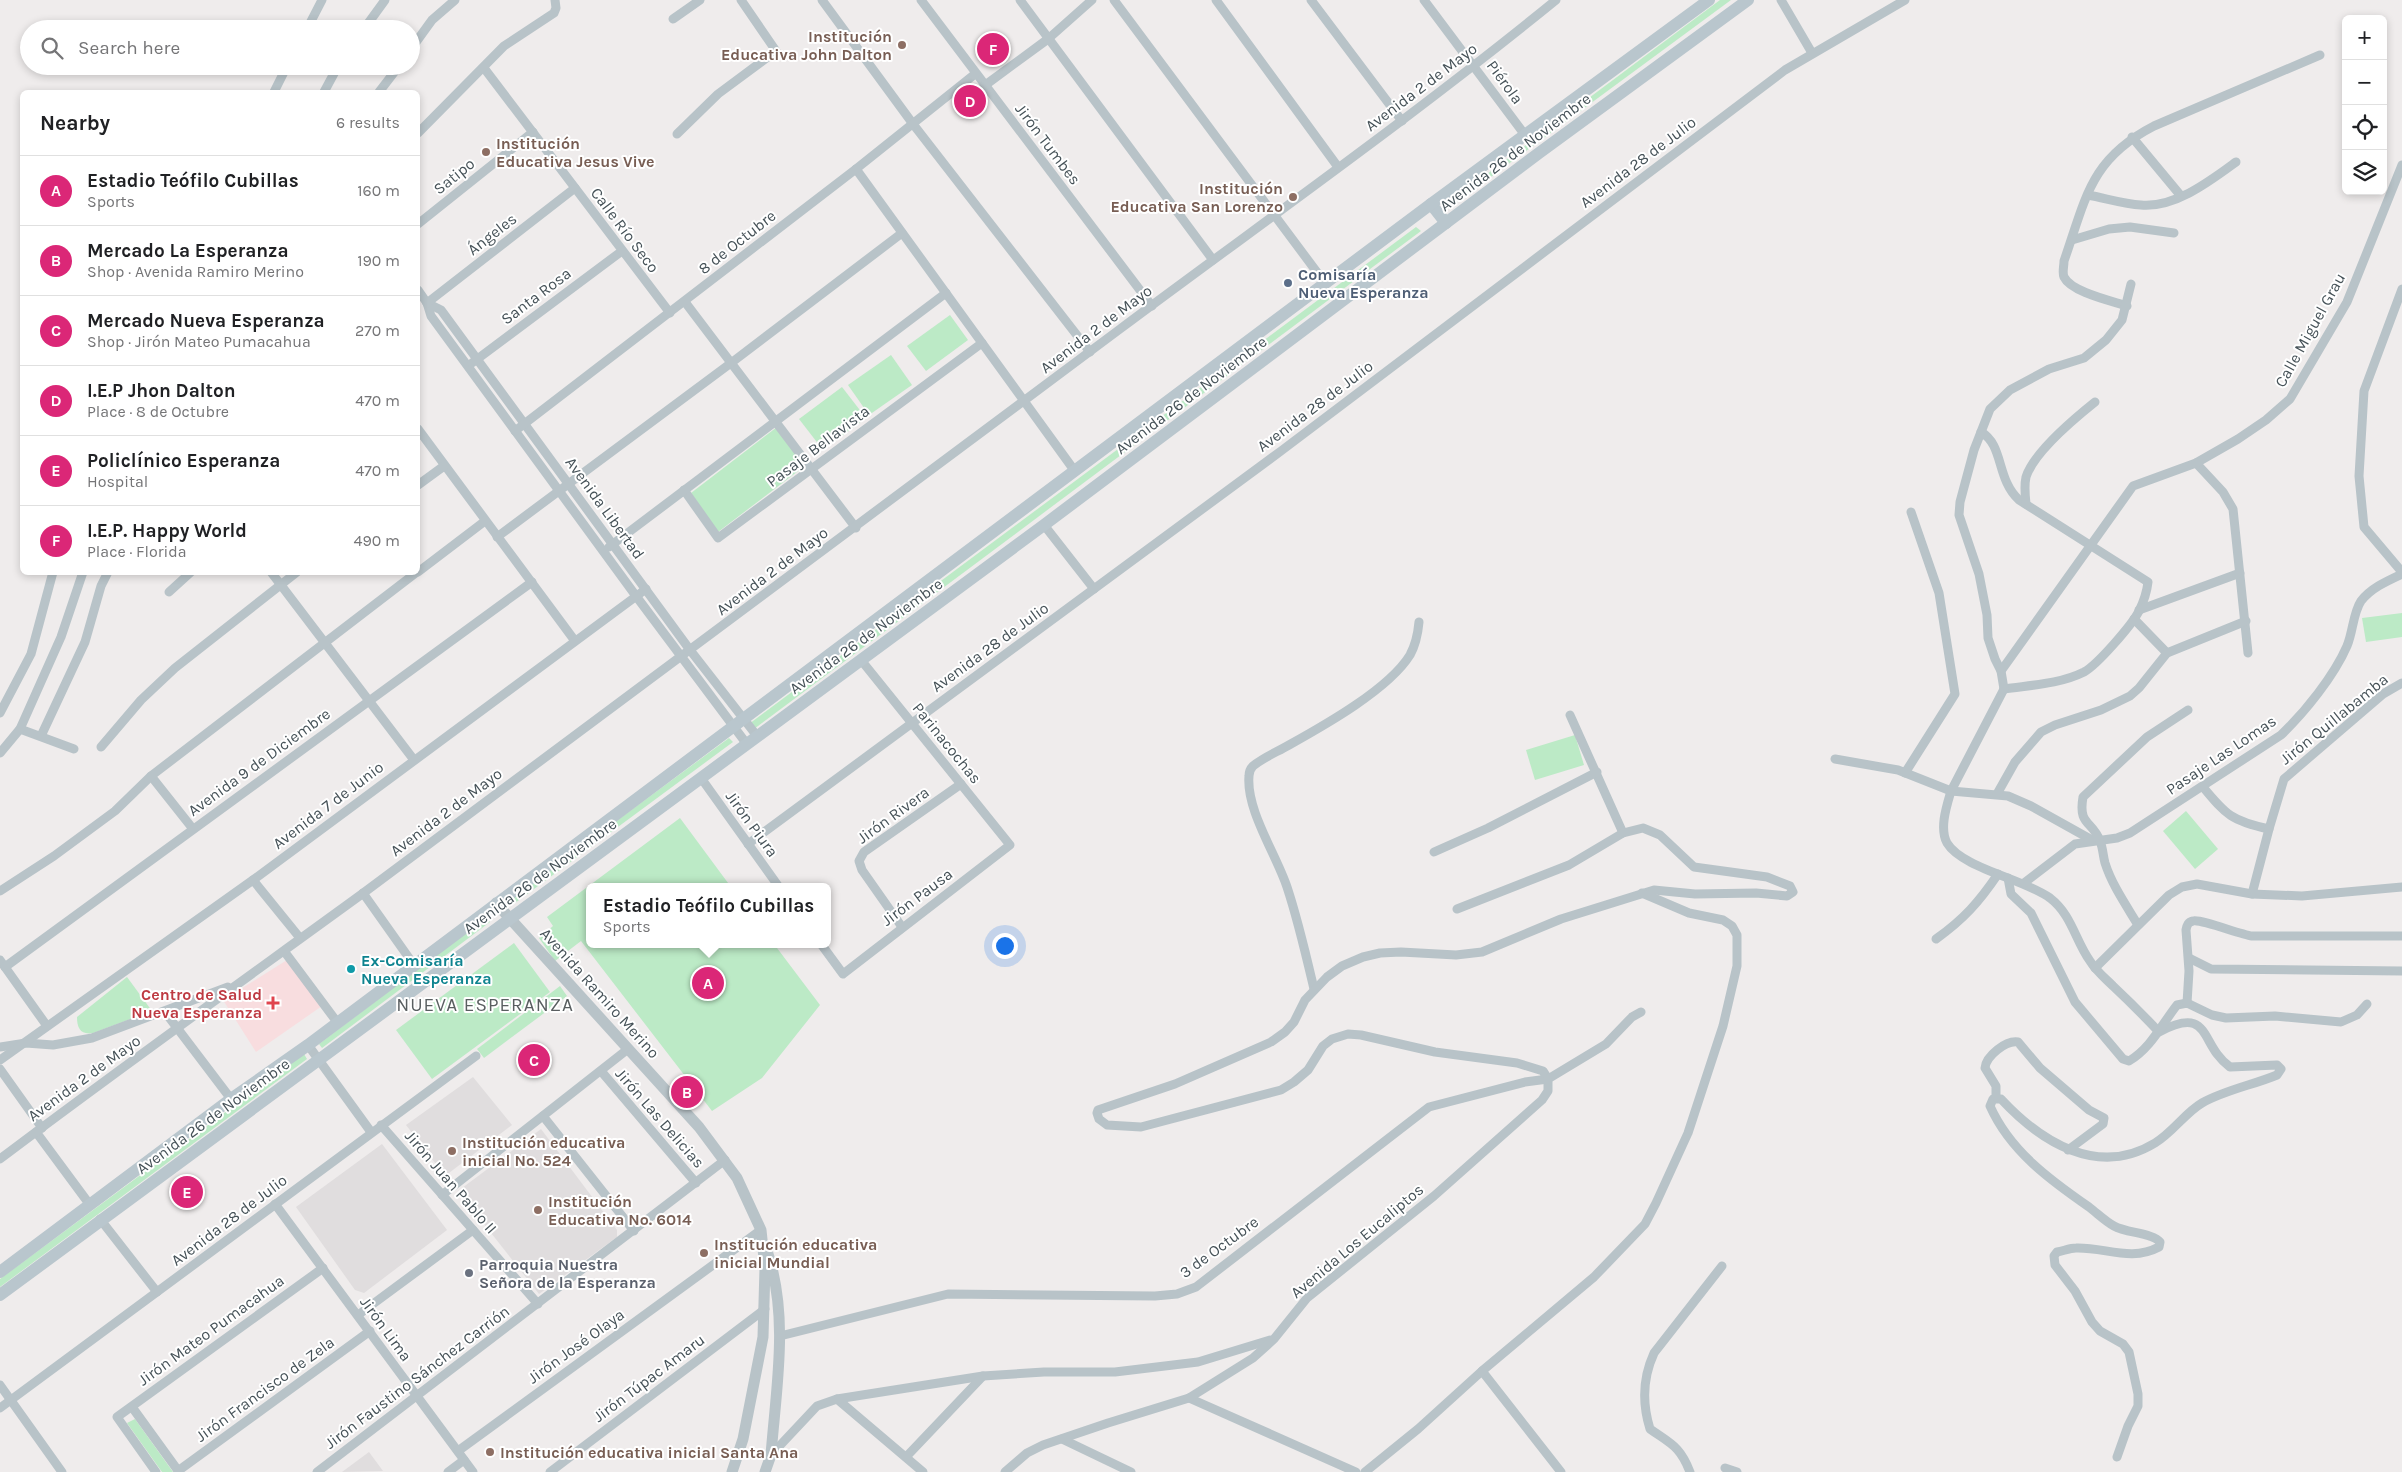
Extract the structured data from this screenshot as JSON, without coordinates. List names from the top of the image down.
{
  "streets": {
    "main road": ["Avenida 26 de Noviembre"],
    "street": [
      "Piérola",
      "Avenida 2 de Mayo",
      "Jirón Tumbes",
      "Avenida 28 de Julio",
      "Satipo",
      "Calle Río Seco",
      "Ángeles",
      "8 de Octubre",
      "Santa Rosa",
      "Calle Miguel Grau",
      "Pasaje Bellavista",
      "Avenida Libertad",
      "Jirón Quillabamba",
      "Parinacochas",
      "Pasaje Las Lomas",
      "Avenida 9 de Diciembre",
      "Avenida 7 de Junio",
      "Jirón Rivera",
      "Jirón Piura",
      "Jirón Pausa",
      "Avenida Ramiro Merino",
      "Jirón Las Delicias",
      "Jirón Juan Pablo II",
      "Avenida Los Eucaliptos",
      "3 de Octubre",
      "Jirón Lima",
      "Jirón Mateo Pumacahua",
      "Jirón José Olaya",
      "Jirón Faustino Sánchez Carrión",
      "Jirón Túpac Amaru",
      "Jirón Francisco de Zela"
    ]
  },
  "crossings": [
    ["Piérola", "Avenida 2 de Mayo"],
    ["Piérola", "Avenida 26 de Noviembre"],
    ["Avenida 2 de Mayo", "Jirón Tumbes"],
    ["Avenida 2 de Mayo", "Avenida Libertad"],
    ["Jirón Tumbes", "8 de Octubre"],
    ["Avenida 26 de Noviembre", "Avenida Libertad"],
    ["Avenida 26 de Noviembre", "Parinacochas"],
    ["Avenida 26 de Noviembre", "Jirón Piura"],
    ["Avenida 26 de Noviembre", "Avenida Ramiro Merino"],
    ["Avenida 28 de Julio", "Parinacochas"],
    ["Avenida 28 de Julio", "Jirón Piura"],
    ["Avenida 28 de Julio", "Jirón Juan Pablo II"],
    ["Avenida 28 de Julio", "Jirón Lima"],
    ["Satipo", "Calle Río Seco"],
    ["Calle Río Seco", "Ángeles"],
    ["Calle Río Seco", "8 de Octubre"],
    ["Calle Río Seco", "Santa Rosa"],
    ["Ángeles", "Avenida Libertad"],
    ["8 de Octubre", "Avenida Libertad"],
    ["Santa Rosa", "Avenida Libertad"],
    ["Avenida Libertad", "Avenida 7 de Junio"],
    ["Parinacochas", "Jirón Rivera"],
    ["Parinacochas", "Jirón Pausa"],
    ["Jirón Rivera", "Jirón Pausa"],
    ["Avenida Ramiro Merino", "3 de Octubre"],
    ["Avenida Ramiro Merino", "Jirón José Olaya"],
    ["Avenida Ramiro Merino", "Jirón Faustino Sánchez Carrión"],
    ["Avenida Ramiro Merino", "Jirón Túpac Amaru"],
    ["Jirón Las Delicias", "Jirón Faustino Sánchez Carrión"],
    ["Jirón Juan Pablo II", "Jirón Faustino Sánchez Carrión"],
    ["Avenida Los Eucaliptos", "3 de Octubre"],
    ["Jirón Lima", "Jirón Mateo Pumacahua"],
    ["Jirón Lima", "Jirón José Olaya"],
    ["Jirón Lima", "Jirón Faustino Sánchez Carrión"],
    ["Jirón Lima", "Jirón Francisco de Zela"]
  ],
  "districts": ["NUEVA ESPERANZA"],
  "places": {
    "other": [
      "Institución Educativa John Dalton",
      "Institución Educativa Jesus Vive",
      "Institución Educativa San Lorenzo",
      "Comisaría Nueva Esperanza",
      "Ex-Comisaría Nueva Esperanza",
      "Institución educativa inicial No. 524",
      "Institución Educativa No. 6014",
      "Institución educativa inicial Mundial",
      "Parroquia Nuestra Señora de la Esperanza",
      "Institución educativa inicial Santa Ana"
    ],
    "health": ["Centro de Salud Nueva Esperanza"]
  },
  "page": {
    "map_buttons": ["+", "−"],
    "search": "Search here",
    "pins": [
      "F",
      "D",
      "A",
      "C",
      "B",
      "E"
    ],
    "heading": ["Nearby", "6 results"],
    "list": [
      {
        "mark": "A",
        "name": "Estadio Teófilo Cubillas",
        "note": "Sports",
        "value": "160 m"
      },
      {
        "mark": "B",
        "name": "Mercado La Esperanza",
        "note": "Shop · Avenida Ramiro Merino",
        "value": "190 m"
      },
      {
        "mark": "C",
        "name": "Mercado Nueva Esperanza",
        "note": "Shop · Jirón Mateo Pumacahua",
        "value": "270 m"
      },
      {
        "mark": "D",
        "name": "I.E.P Jhon Dalton",
        "note": "Place · 8 de Octubre",
        "value": "470 m"
      },
      {
        "mark": "E",
        "name": "Policlínico Esperanza",
        "note": "Hospital",
        "value": "470 m"
      },
      {
        "mark": "F",
        "name": "I.E.P. Happy World",
        "note": "Place · Florida",
        "value": "490 m"
      }
    ],
    "popup": ["Estadio Teófilo Cubillas", "Sports"]
  }
}
